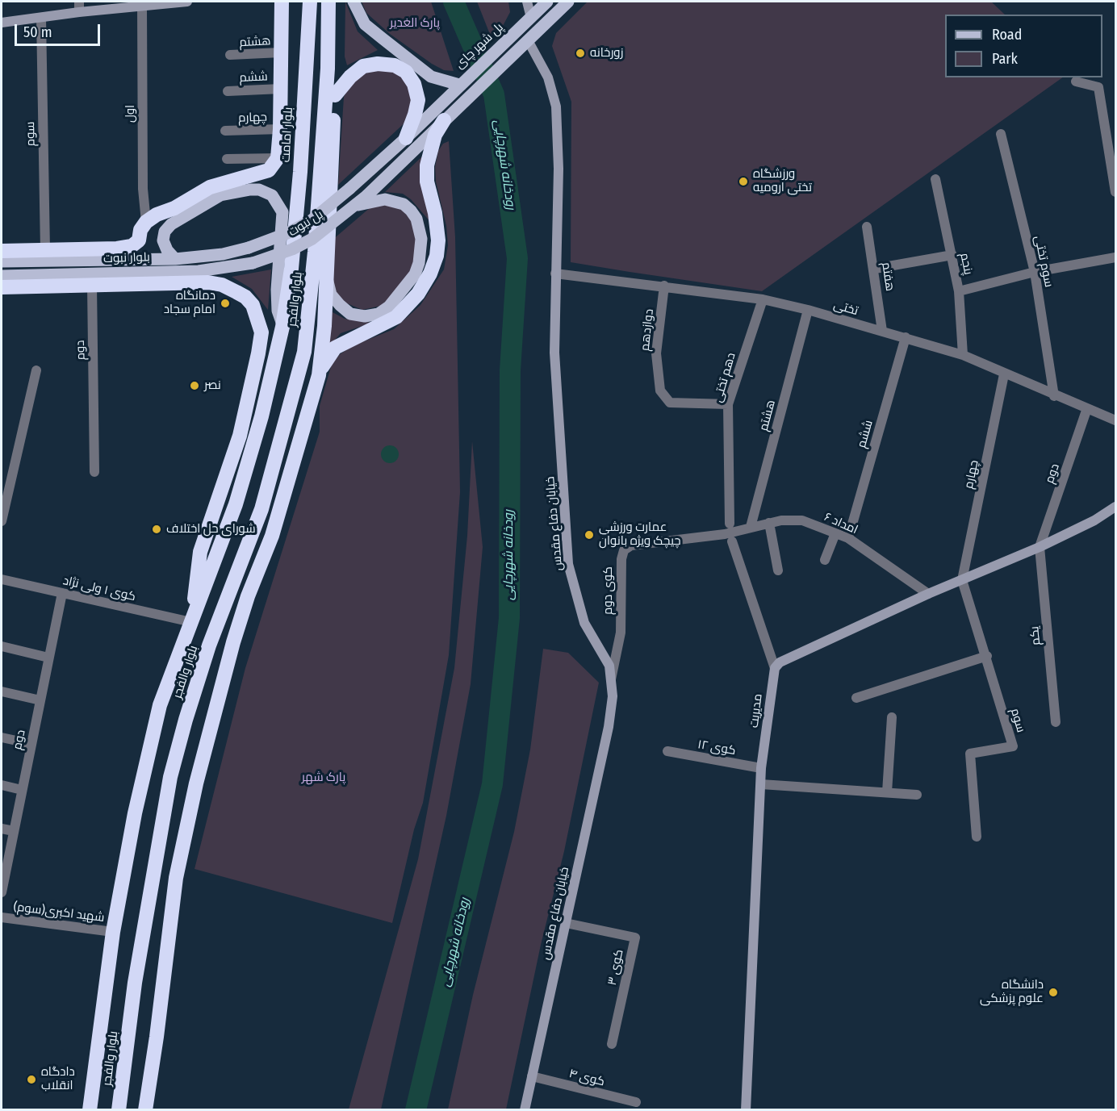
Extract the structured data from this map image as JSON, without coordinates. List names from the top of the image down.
{
  "streets": {
    "highway": ["بلوار امامت", "بلوار والفجر"],
    "main road": ["پل شهر چای", "پل نبوت", "بلوار نبوت"],
    "street": [
      "هشتم",
      "ششم",
      "اول",
      "چهارم",
      "سوم",
      "سوم تختی",
      "پنجم",
      "هفتم",
      "تختی",
      "دوازدهم",
      "دوم",
      "دهم تختی",
      "خیابان دفاع مقدس",
      "امداد ۶",
      "کوی ۱ ولی نژاد",
      "کوی دوم",
      "یکم",
      "مدیریت",
      "کوی ۱۲",
      "شهید اکبری(سوم)",
      "کوی ۳",
      "کوی ۴"
    ]
  },
  "crossings": [
    ["هشتم", "تختی"],
    ["هشتم", "امداد ۶"],
    ["پل شهر چای", "پل نبوت"],
    ["ششم", "تختی"],
    ["ششم", "امداد ۶"],
    ["چهارم", "سوم"],
    ["چهارم", "تختی"],
    ["بلوار امامت", "بلوار والفجر"],
    ["پل نبوت", "بلوار نبوت"],
    ["پل نبوت", "خیابان دفاع مقدس"],
    ["سوم تختی", "تختی"],
    ["پنجم", "تختی"],
    ["هفتم", "تختی"],
    ["بلوار والفجر", "کوی ۱ ولی نژاد"],
    ["بلوار والفجر", "شهید اکبری(سوم)"],
    ["تختی", "دوازدهم"],
    ["تختی", "دوم"],
    ["تختی", "دهم تختی"],
    ["تختی", "خیابان دفاع مقدس"],
    ["دوازدهم", "دهم تختی"],
    ["دوم", "کوی ۱ ولی نژاد"],
    ["دوم", "یکم"],
    ["دهم تختی", "امداد ۶"],
    ["دهم تختی", "کوی دوم"],
    ["دهم تختی", "مدیریت"],
    ["خیابان دفاع مقدس", "کوی دوم"],
    ["خیابان دفاع مقدس", "کوی ۳"],
    ["خیابان دفاع مقدس", "کوی ۴"],
    ["امداد ۶", "کوی دوم"],
    ["مدیریت", "کوی ۱۲"]
  ],
  "water": ["رودخانه شهرچایی"],
  "parks": ["پارک الغدیر", "پارک شهر"],
  "places": [
    "زورخانه",
    "ورزشگاه تختی ارومیه",
    "دمانگاه امام سجاد",
    "نصر",
    "شورای حل اختلاف",
    "عمارت ورزشی چیچک ویژه بانوان",
    "دانشگاه علوم پزشکی",
    "دادگاه انقلاب"
  ],
  "legend": ["Road", "Park"],
  "scale_bar": "50 m"
}
